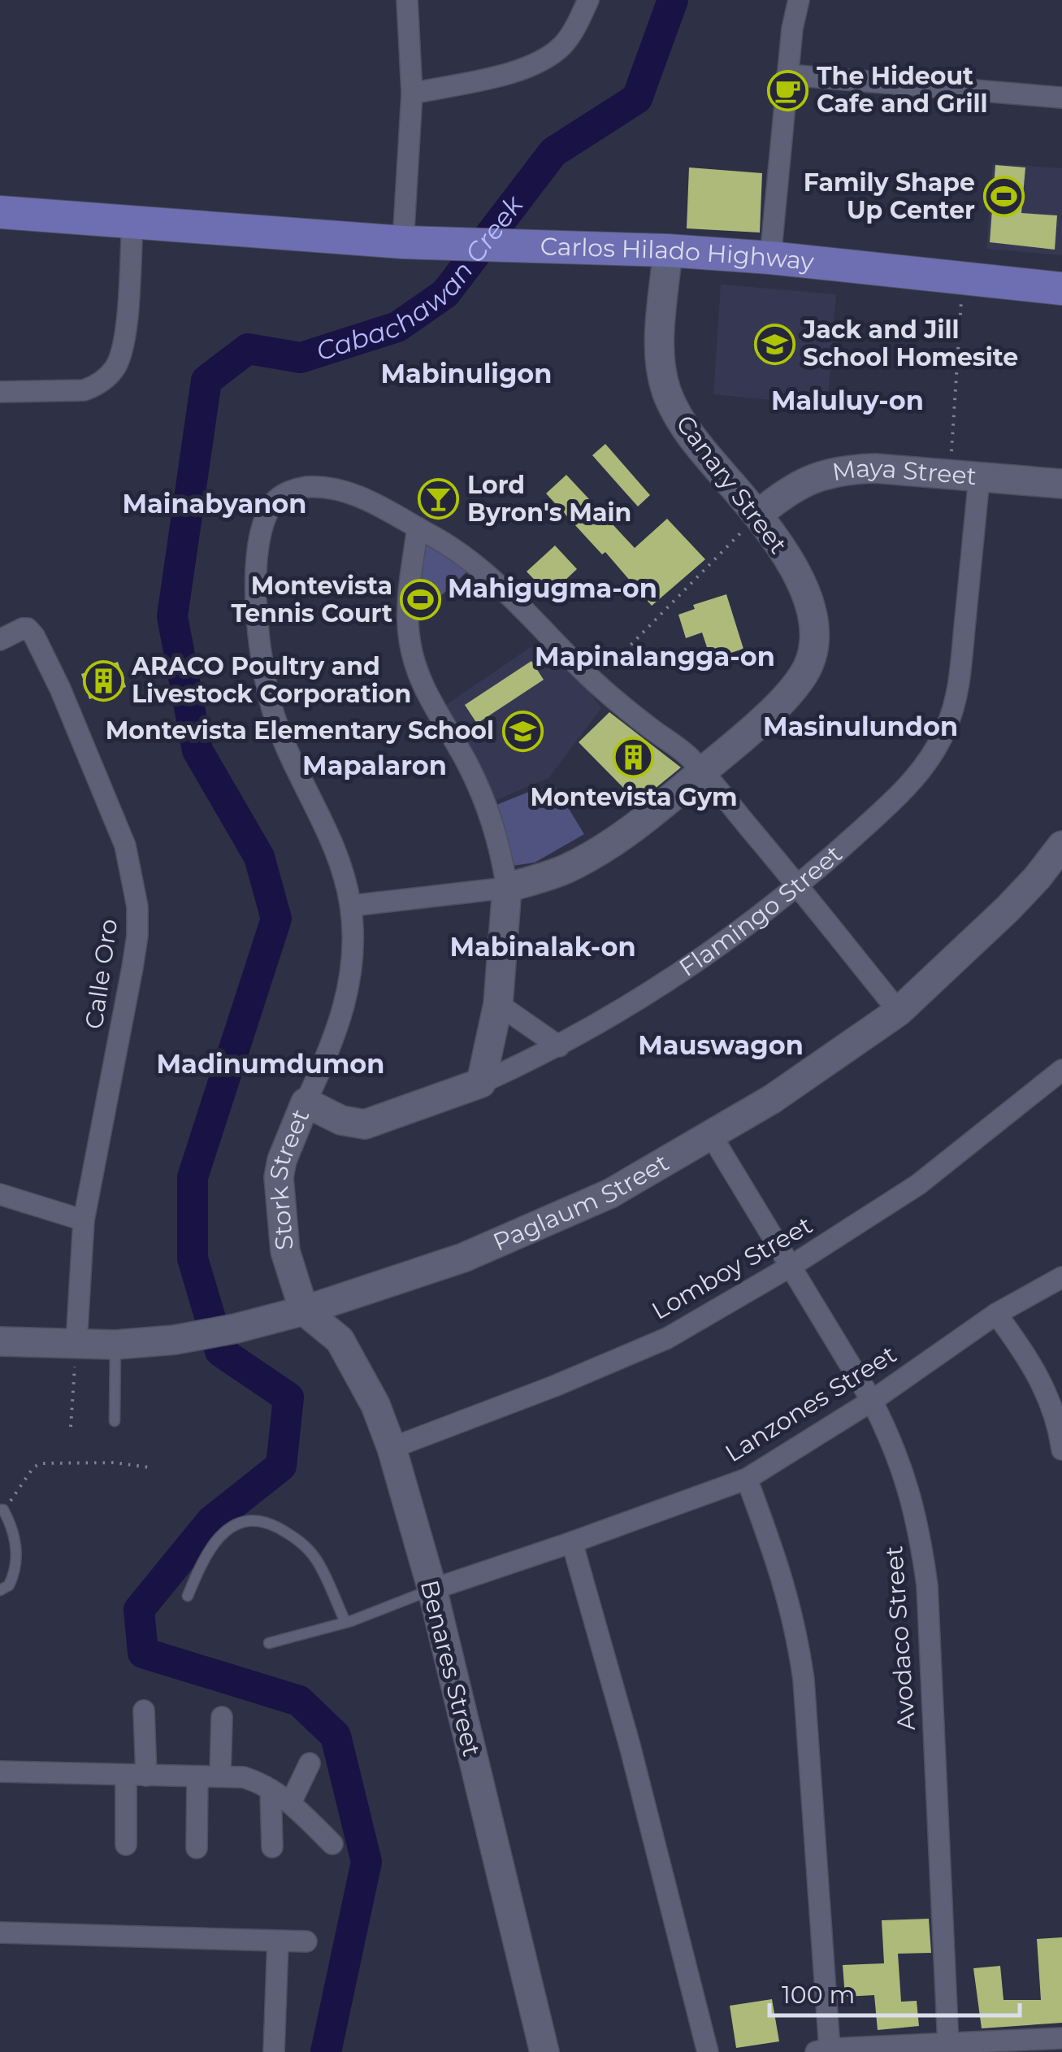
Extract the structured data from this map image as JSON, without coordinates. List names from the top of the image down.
{
  "streets": {
    "main road": ["Carlos Hilado Highway"],
    "street": [
      "Maya Street",
      "Canary Street",
      "Flamingo Street",
      "Calle Oro",
      "Stork Street",
      "Paglaum Street",
      "Lomboy Street",
      "Lanzones Street",
      "Avodaco Street",
      "Benares Street"
    ]
  },
  "crossings": [
    ["Carlos Hilado Highway", "Canary Street"],
    ["Maya Street", "Canary Street"],
    ["Maya Street", "Flamingo Street"],
    ["Canary Street", "Stork Street"],
    ["Flamingo Street", "Stork Street"],
    ["Calle Oro", "Paglaum Street"],
    ["Stork Street", "Paglaum Street"],
    ["Stork Street", "Benares Street"],
    ["Paglaum Street", "Avodaco Street"],
    ["Paglaum Street", "Benares Street"],
    ["Lomboy Street", "Avodaco Street"],
    ["Lomboy Street", "Benares Street"],
    ["Lanzones Street", "Avodaco Street"],
    ["Lanzones Street", "Benares Street"]
  ],
  "districts": [
    "Mabinuligon",
    "Maluluy-on",
    "Mainabyanon",
    "Mahigugma-on",
    "Mapinalangga-on",
    "Masinulundon",
    "Mapalaron",
    "Mabinalak-on",
    "Mauswagon",
    "Madinumdumon"
  ],
  "water": ["Cabachawan Creek"],
  "places": {
    "cafe": ["The Hideout Cafe and Grill"],
    "sports": ["Family Shape Up Center", "Montevista Tennis Court"],
    "school or university": ["Jack and Jill School Homesite", "Montevista Elementary School"],
    "bar": ["Lord Byron's Main"],
    "building": ["ARACO Poultry and Livestock Corporation", "Montevista Gym"]
  },
  "scale_bar": "100 m"
}
